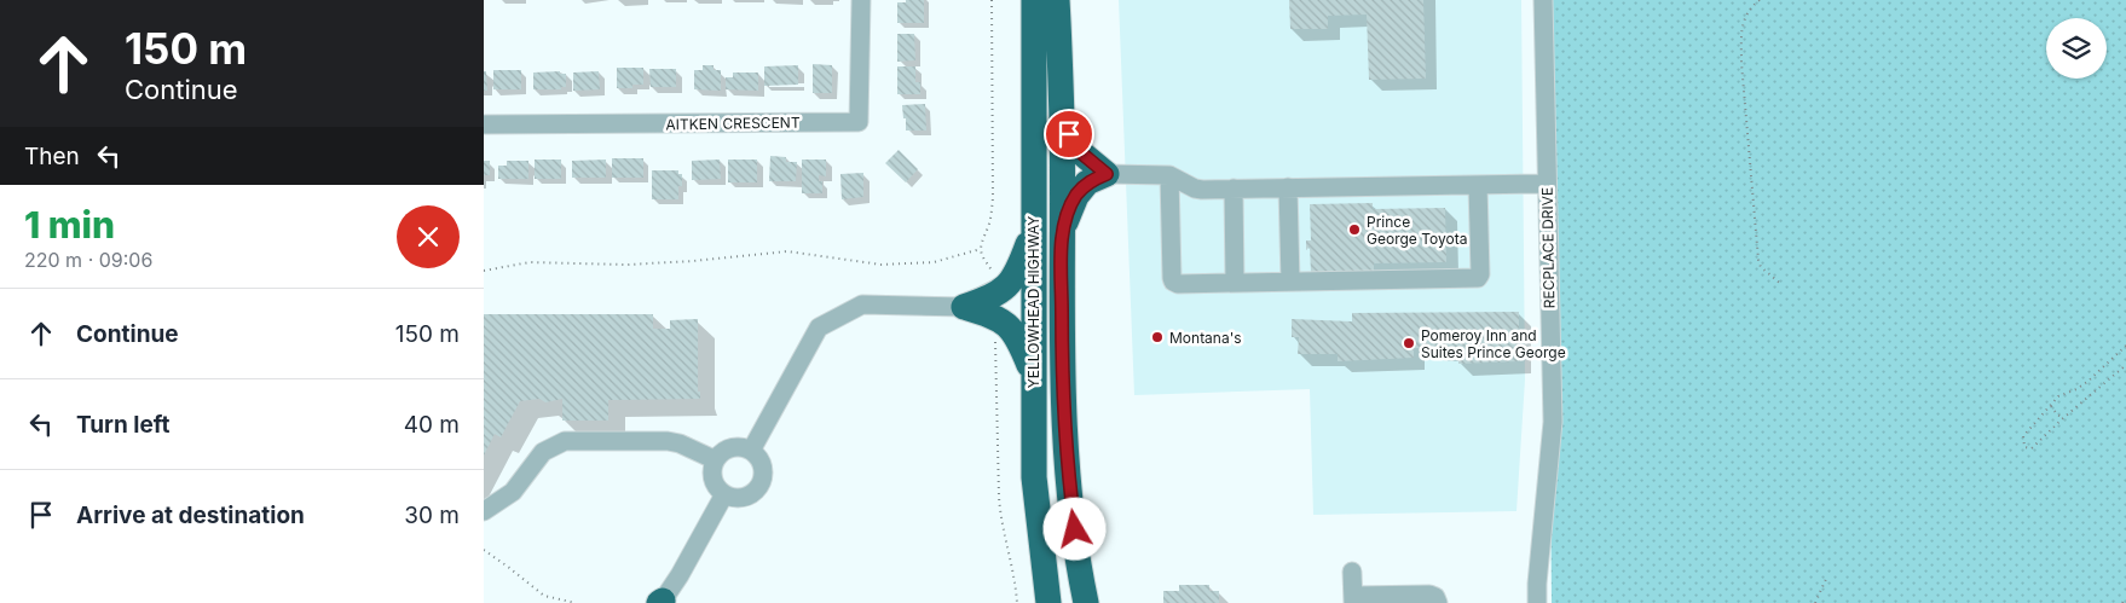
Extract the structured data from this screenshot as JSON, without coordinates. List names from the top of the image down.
{
  "streets": {
    "highway": ["YELLOWHEAD HIGHWAY"],
    "street": ["AITKEN CRESCENT", "RECPLACE DRIVE"]
  },
  "places": ["Prince George Toyota", "Montana's", "Pomeroy Inn and Suites Prince George"],
  "page": {
    "turn": ["150 m", "Continue"],
    "then": "Then",
    "heading": ["1 min", "220 m · 09:06"],
    "list": [
      {
        "name": "Continue",
        "value": "150 m"
      },
      {
        "name": "Turn left",
        "value": "40 m"
      },
      {
        "name": "Arrive at destination",
        "value": "30 m"
      }
    ]
  }
}
